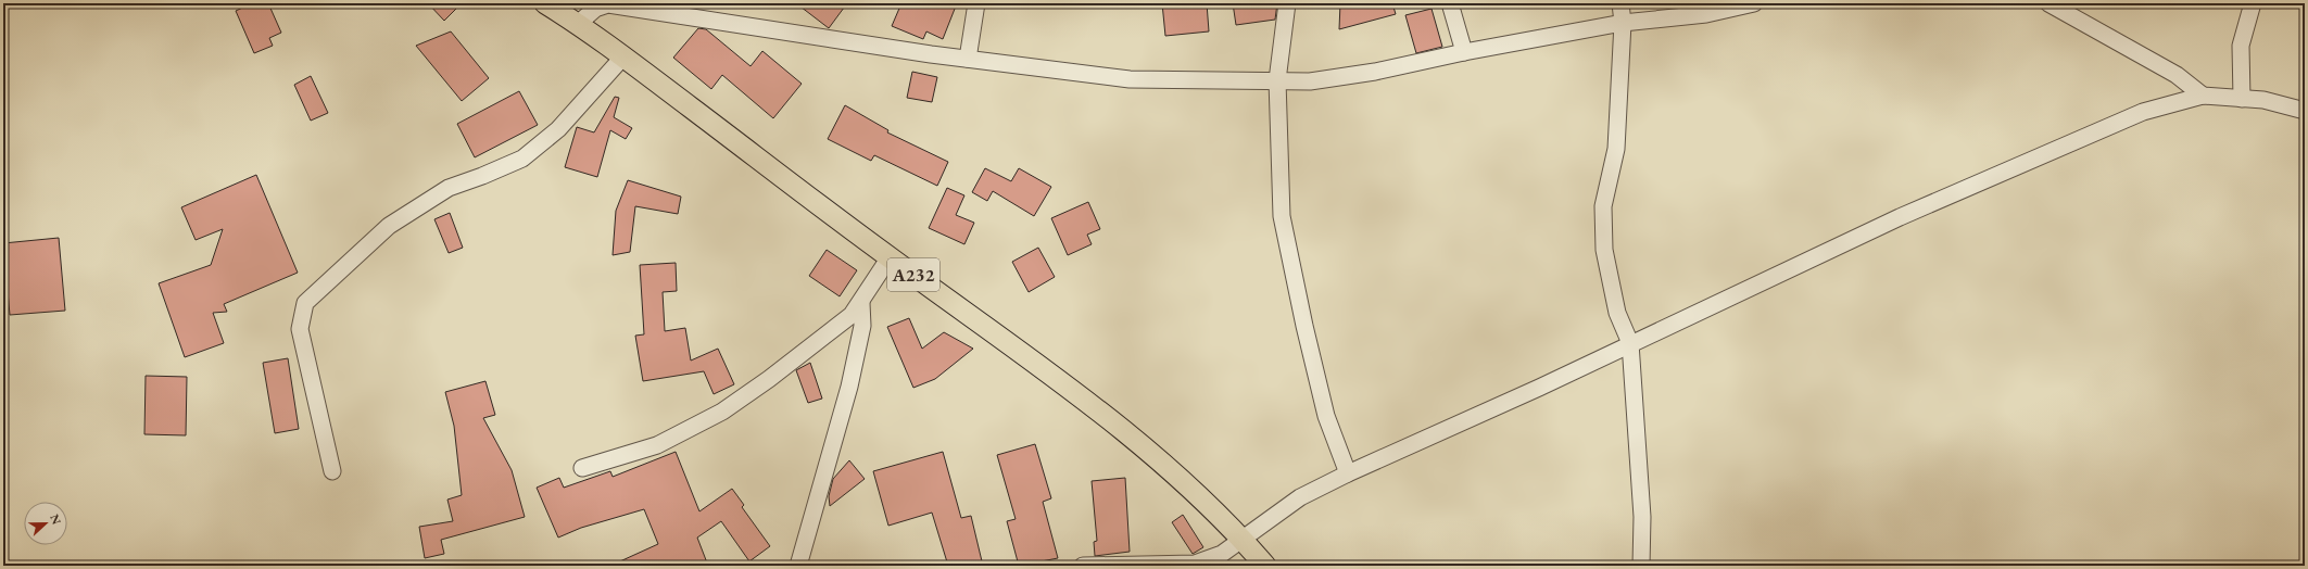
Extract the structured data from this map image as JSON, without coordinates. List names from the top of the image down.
{
  "streets": {
    "main road": ["A232"]
  },
  "north": "right"
}
